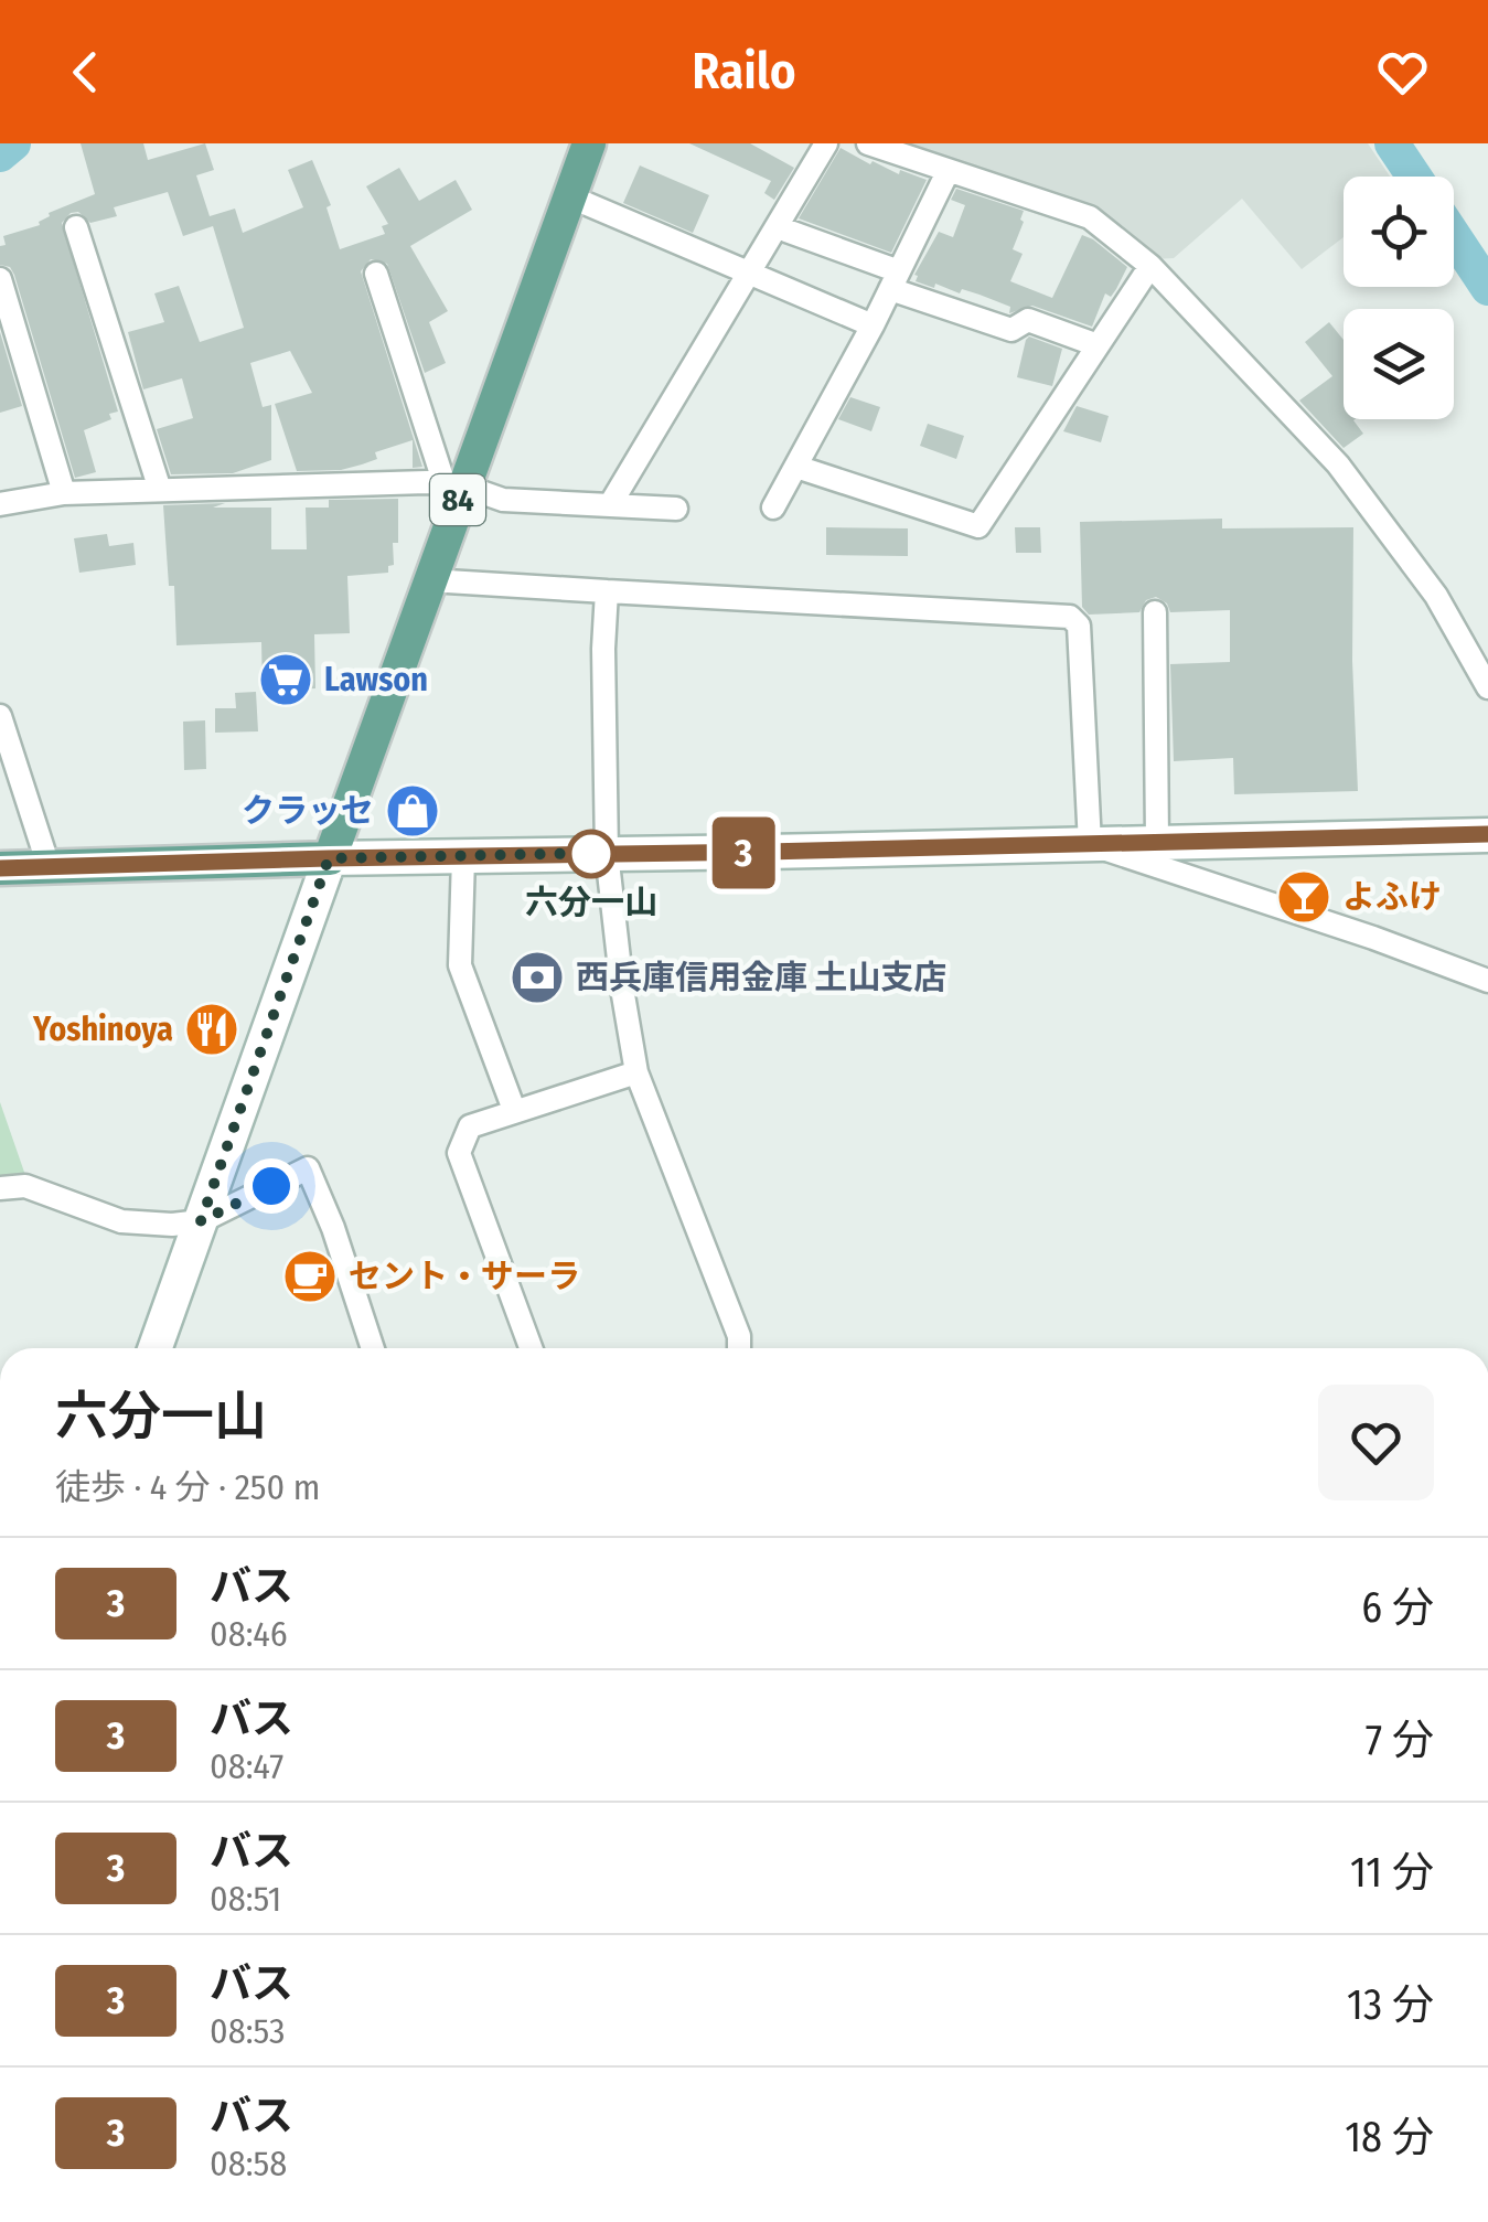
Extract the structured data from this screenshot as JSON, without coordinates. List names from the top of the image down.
{
  "streets": {
    "main road": ["84"]
  },
  "places": {
    "supermarket": ["Lawson"],
    "shop": ["クラッセ"],
    "other": ["六分一山"],
    "bar": ["よふけ"],
    "bank": ["西兵庫信用金庫 土山支店"],
    "restaurant": ["Yoshinoya"],
    "cafe": ["セント・サーラ"]
  },
  "lines": ["bus line 3"],
  "page": {
    "header": "Railo",
    "on_map": "3",
    "heading": ["六分一山", "徒歩 · 4 分 · 250 m"],
    "list": [
      {
        "mark": "3",
        "name": "バス",
        "note": "08:46",
        "value": "6 分"
      },
      {
        "mark": "3",
        "name": "バス",
        "note": "08:47",
        "value": "7 分"
      },
      {
        "mark": "3",
        "name": "バス",
        "note": "08:51",
        "value": "11 分"
      },
      {
        "mark": "3",
        "name": "バス",
        "note": "08:53",
        "value": "13 分"
      },
      {
        "mark": "3",
        "name": "バス",
        "note": "08:58",
        "value": "18 分"
      }
    ]
  }
}
